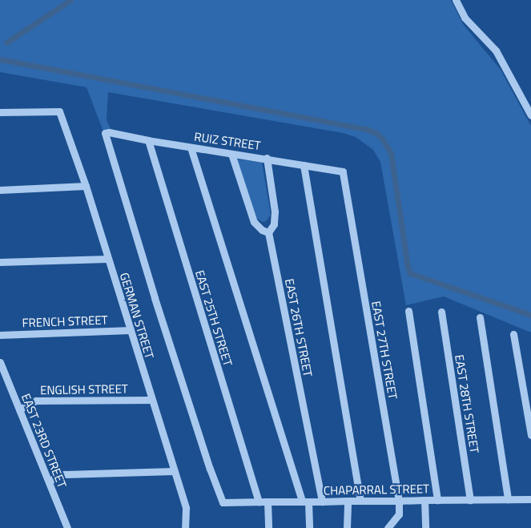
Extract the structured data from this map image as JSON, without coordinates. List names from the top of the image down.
{
  "streets": {
    "street": [
      "RUIZ STREET",
      "GERMAN STREET",
      "EAST 25TH STREET",
      "FRENCH STREET",
      "EAST 26TH STREET",
      "EAST 27TH STREET",
      "ENGLISH STREET",
      "EAST 28TH STREET",
      "EAST 23RD STREET",
      "CHAPARRAL STREET"
    ]
  },
  "crossings": [
    ["RUIZ STREET", "EAST 25TH STREET"],
    ["RUIZ STREET", "EAST 27TH STREET"],
    ["RUIZ STREET", "CHAPARRAL STREET"],
    ["GERMAN STREET", "FRENCH STREET"],
    ["GERMAN STREET", "ENGLISH STREET"],
    ["EAST 25TH STREET", "CHAPARRAL STREET"],
    ["EAST 26TH STREET", "CHAPARRAL STREET"],
    ["EAST 27TH STREET", "CHAPARRAL STREET"],
    ["ENGLISH STREET", "EAST 23RD STREET"],
    ["EAST 28TH STREET", "CHAPARRAL STREET"]
  ]
}
